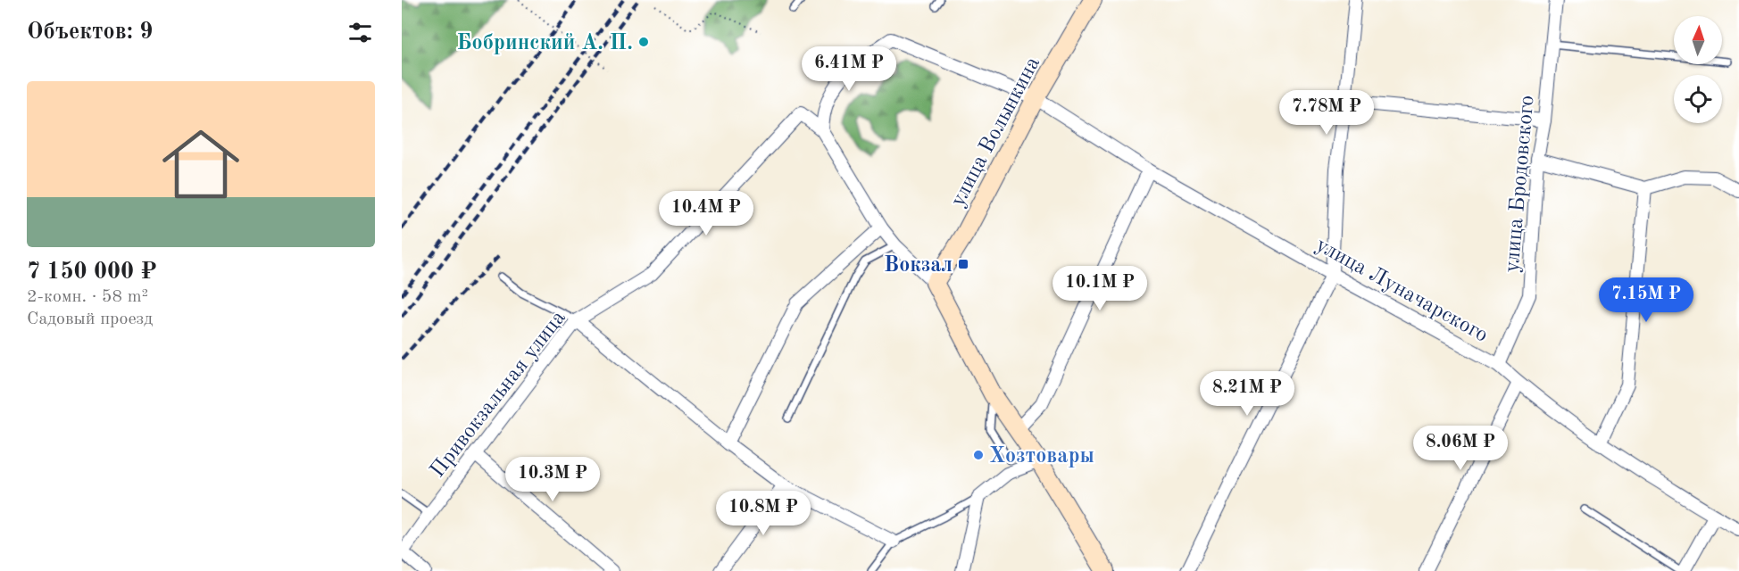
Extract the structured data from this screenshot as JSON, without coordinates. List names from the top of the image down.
{
  "streets": {
    "street": [
      "улица Волынкина",
      "улица Бродовского",
      "улица Луначарского",
      "Привокзальная улица"
    ]
  },
  "crossings": [
    ["улица Волынкина", "улица Луначарского"],
    ["улица Бродовского", "улица Луначарского"],
    ["улица Луначарского", "Привокзальная улица"]
  ],
  "places": {
    "other": ["Бобринский А. П.", "Хозтовары"],
    "transit": ["Вокзал"]
  },
  "north": "top",
  "page": {
    "heading": "Объектов: 9",
    "price": [
      "6.41M ₽",
      "7.78M ₽",
      "10.4M ₽",
      "10.1M ₽",
      "7.15M ₽",
      "8.21M ₽",
      "8.06M ₽",
      "10.3M ₽",
      "10.8M ₽"
    ],
    "list": [
      {
        "name": "7 150 000 ₽",
        "note": "2-комн. · 58 m² · Садовый проезд"
      }
    ]
  }
}
